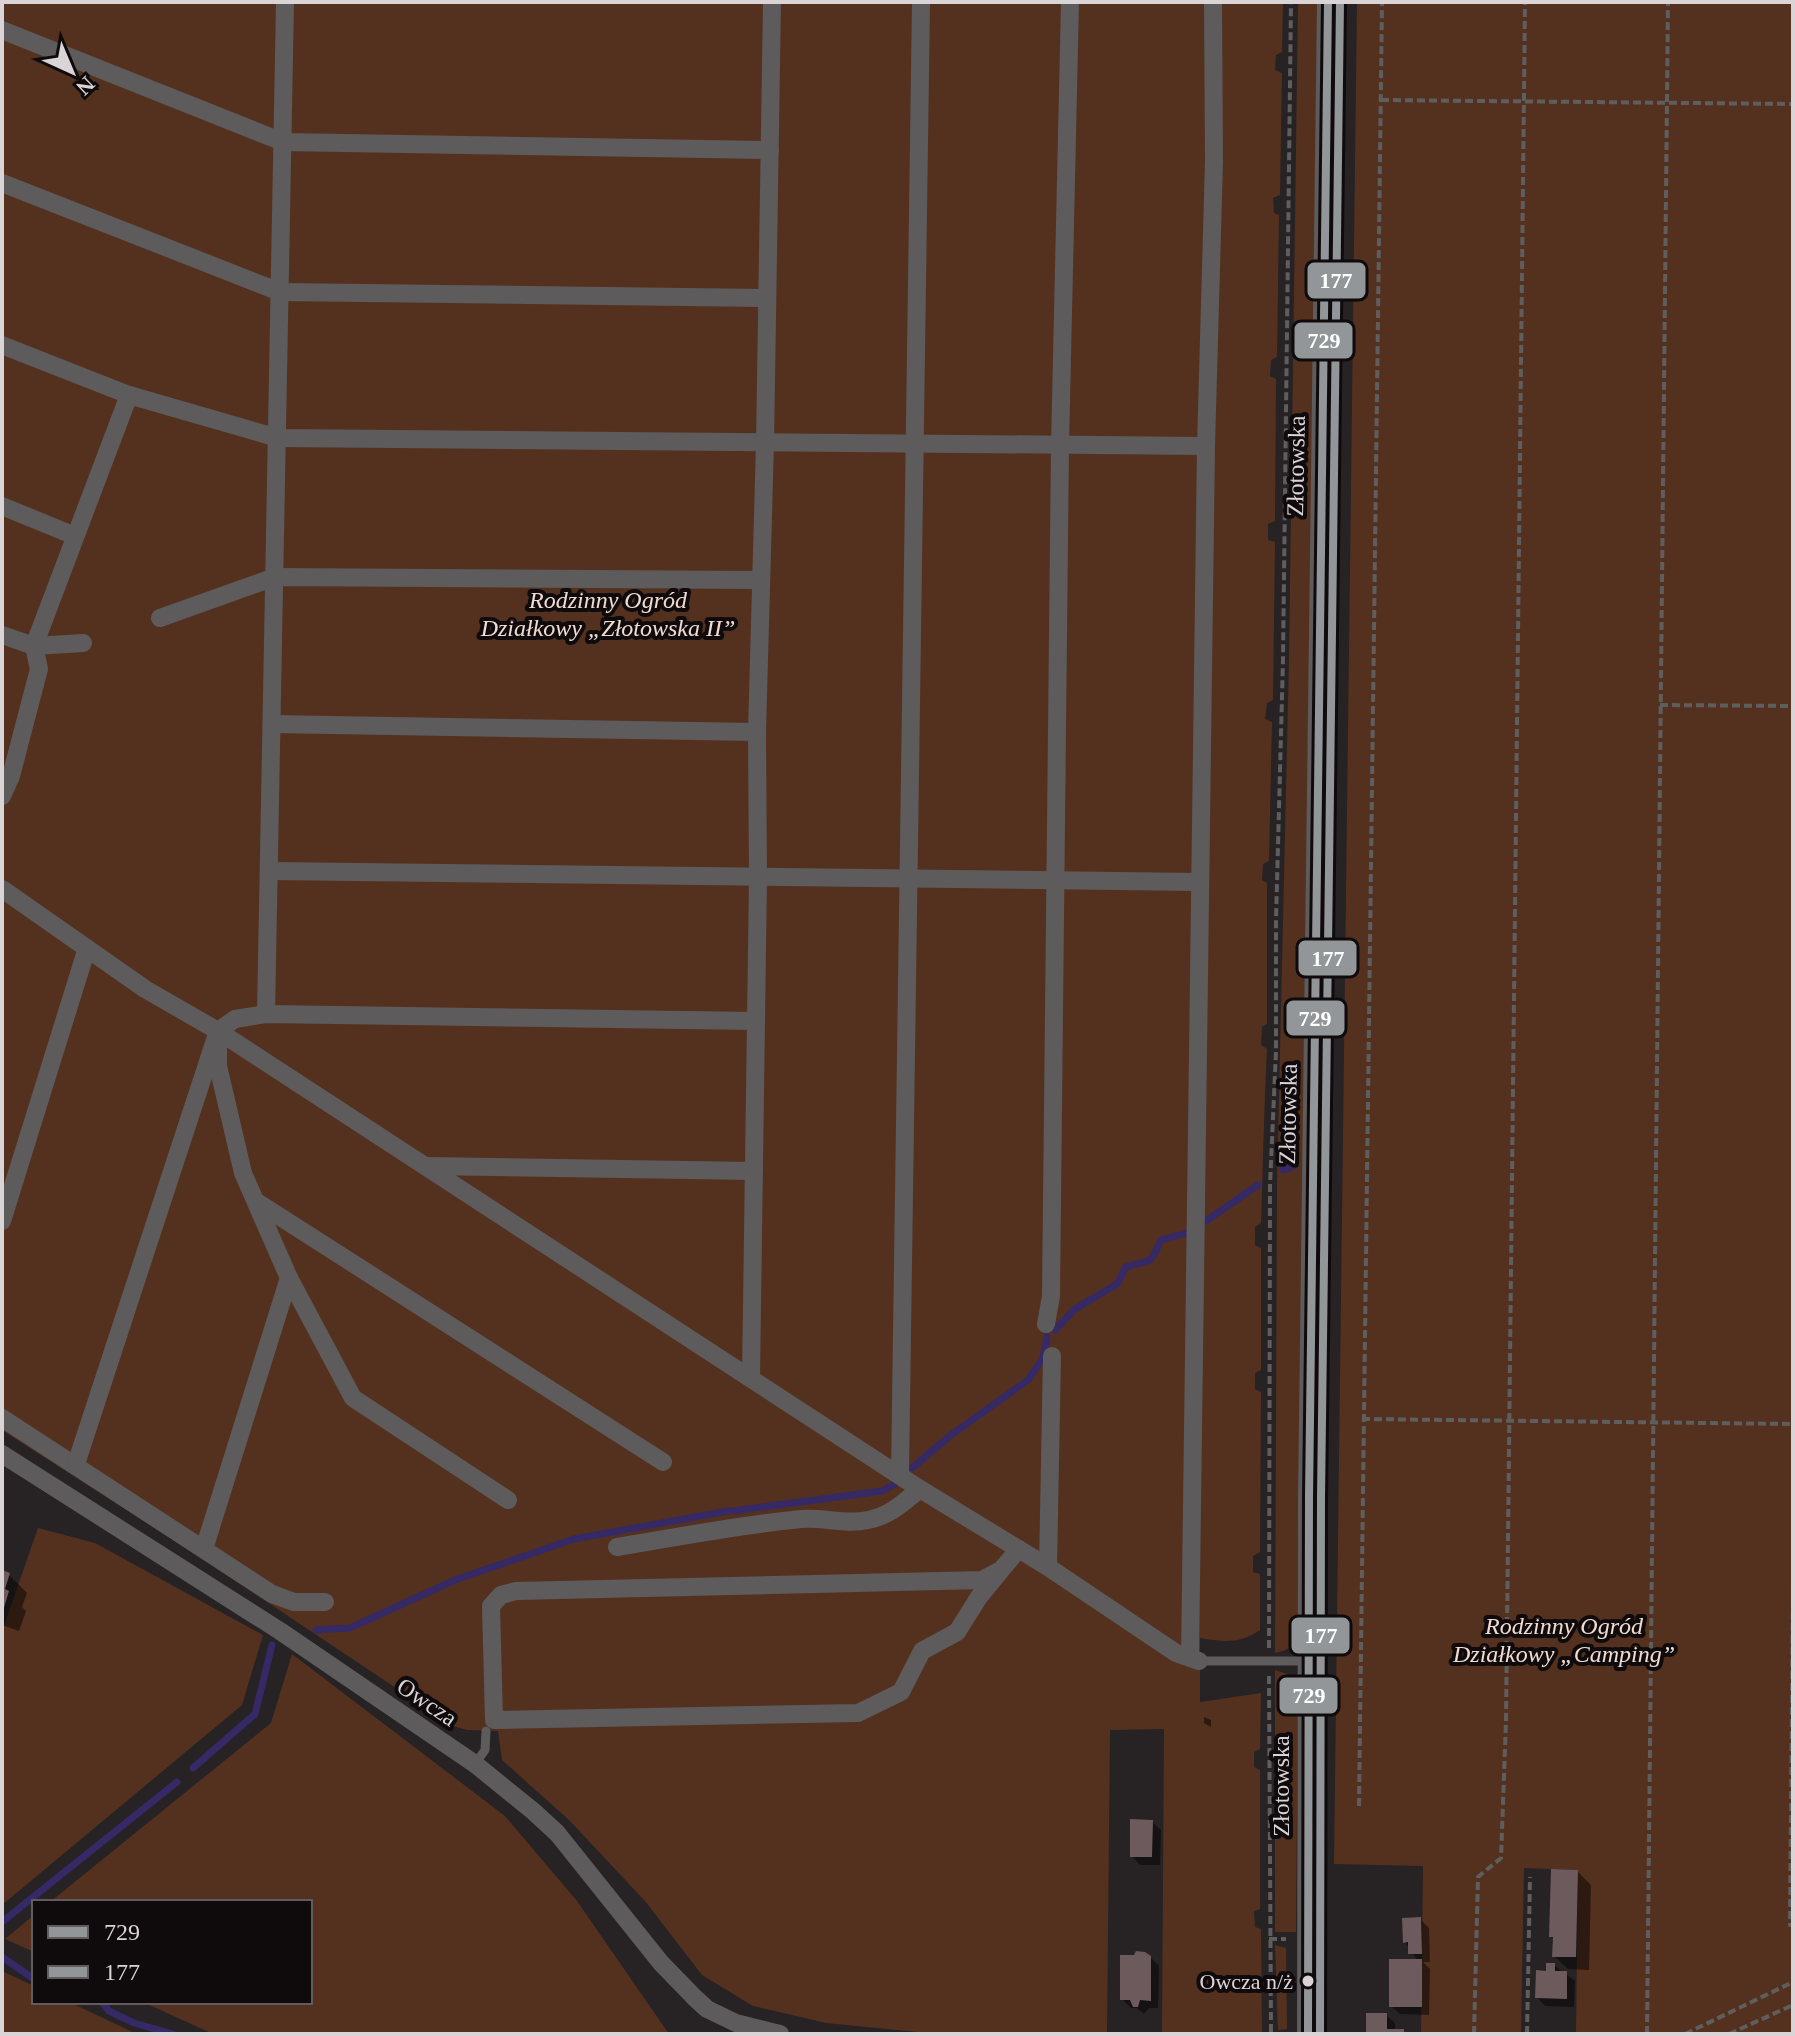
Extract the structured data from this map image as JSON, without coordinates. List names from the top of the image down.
{
  "streets": {
    "street": ["Złotowska", "Owcza"]
  },
  "parks": ["Rodzinny Ogród Działkowy „Złotowska II”", "Rodzinny Ogród Działkowy „Camping”"],
  "places": ["Owcza n/ż"],
  "lines": ["transit line 729", "transit line 177"],
  "legend": ["729", "177"],
  "north": "bottom right"
}
